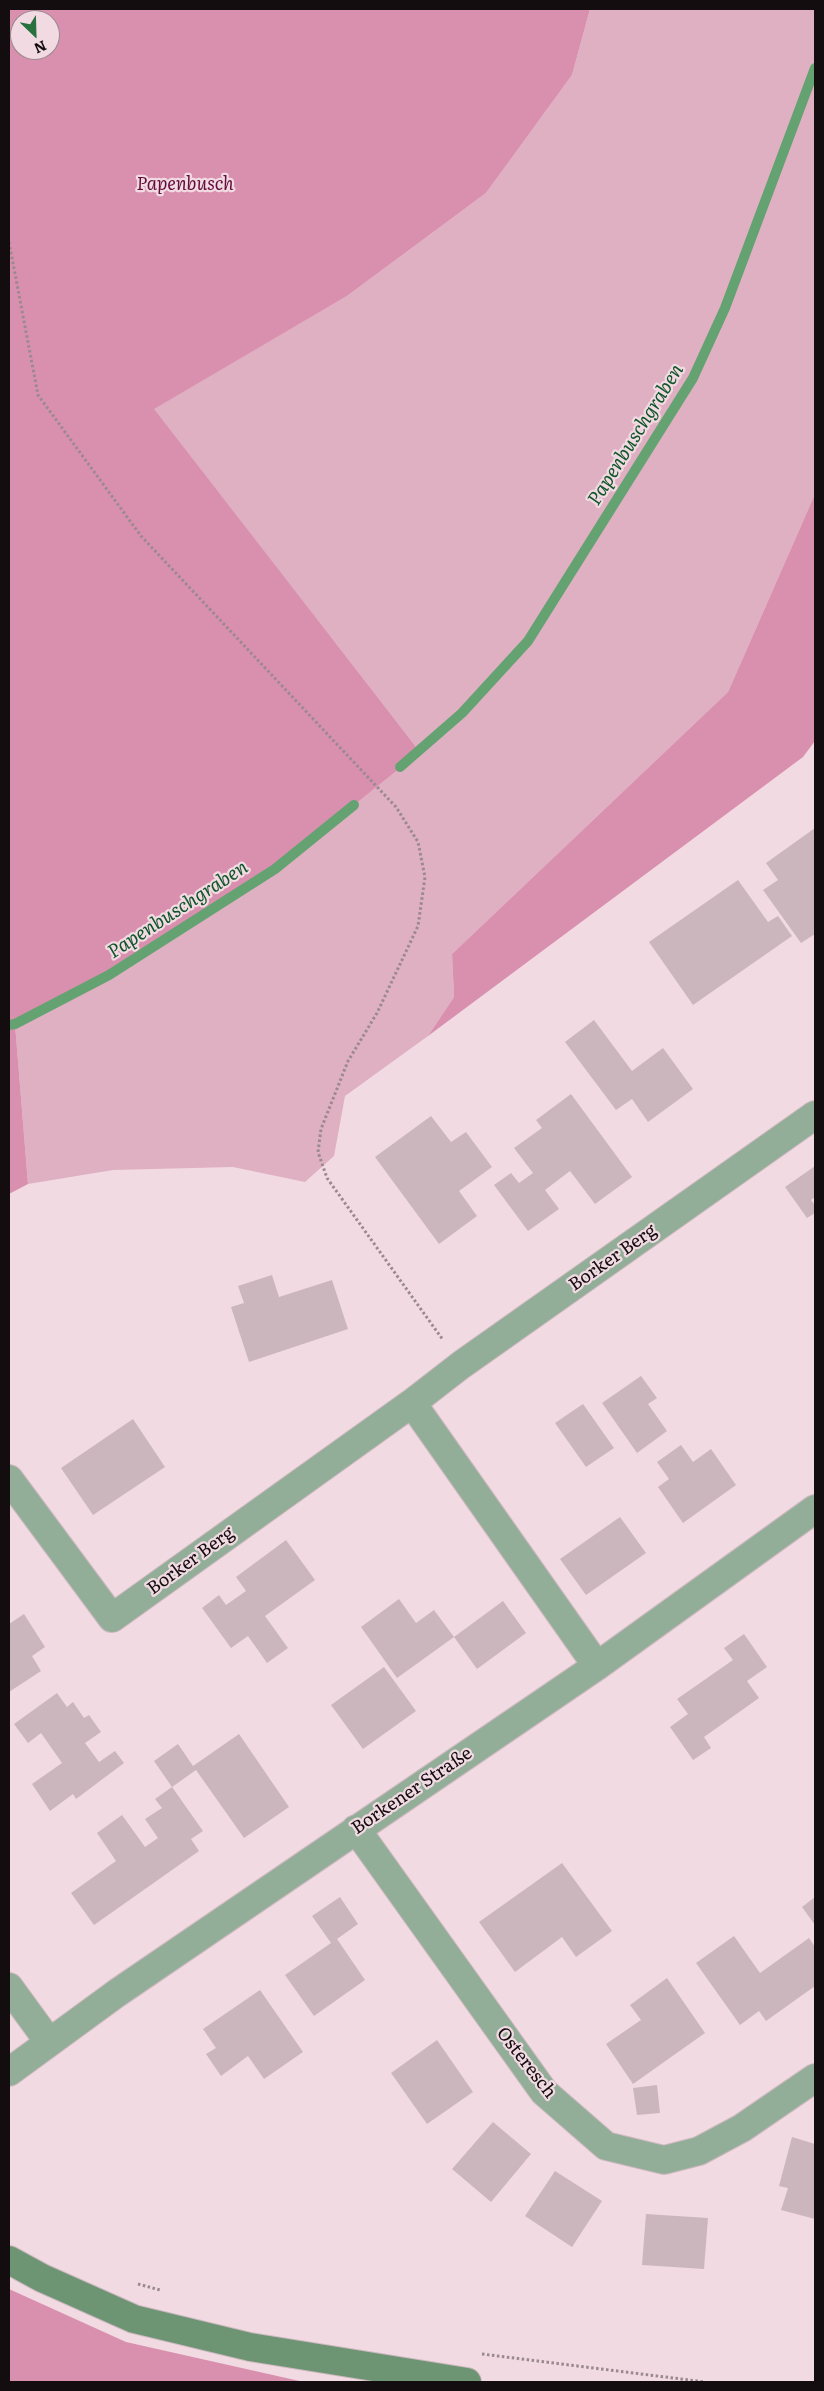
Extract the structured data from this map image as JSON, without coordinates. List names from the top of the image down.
{
  "streets": {
    "street": ["Borker Berg", "Borkener Straße", "Osteresch"]
  },
  "crossings": [
    ["Borkener Straße", "Osteresch"]
  ],
  "water": ["Papenbuschgraben"],
  "parks": ["Papenbusch"],
  "north": "bottom right"
}
